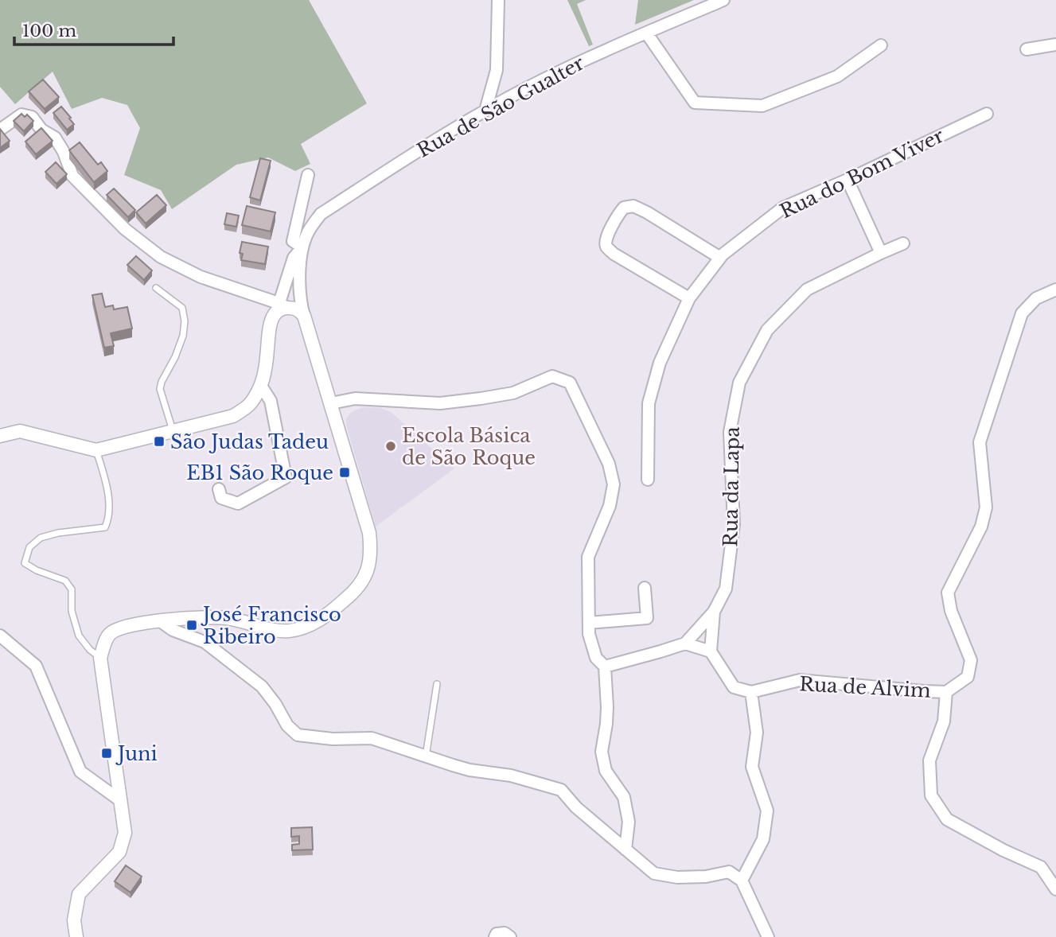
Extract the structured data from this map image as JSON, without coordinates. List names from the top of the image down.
{
  "streets": {
    "street": [
      "Rua de São Gualter",
      "Rua do Bom Viver",
      "Rua da Lapa",
      "Rua de Alvim"
    ]
  },
  "places": {
    "transit": [
      "São Judas Tadeu",
      "EB1 São Roque",
      "José Francisco Ribeiro",
      "Juni"
    ],
    "other": ["Escola Básica de São Roque"]
  },
  "scale_bar": "100 m"
}
